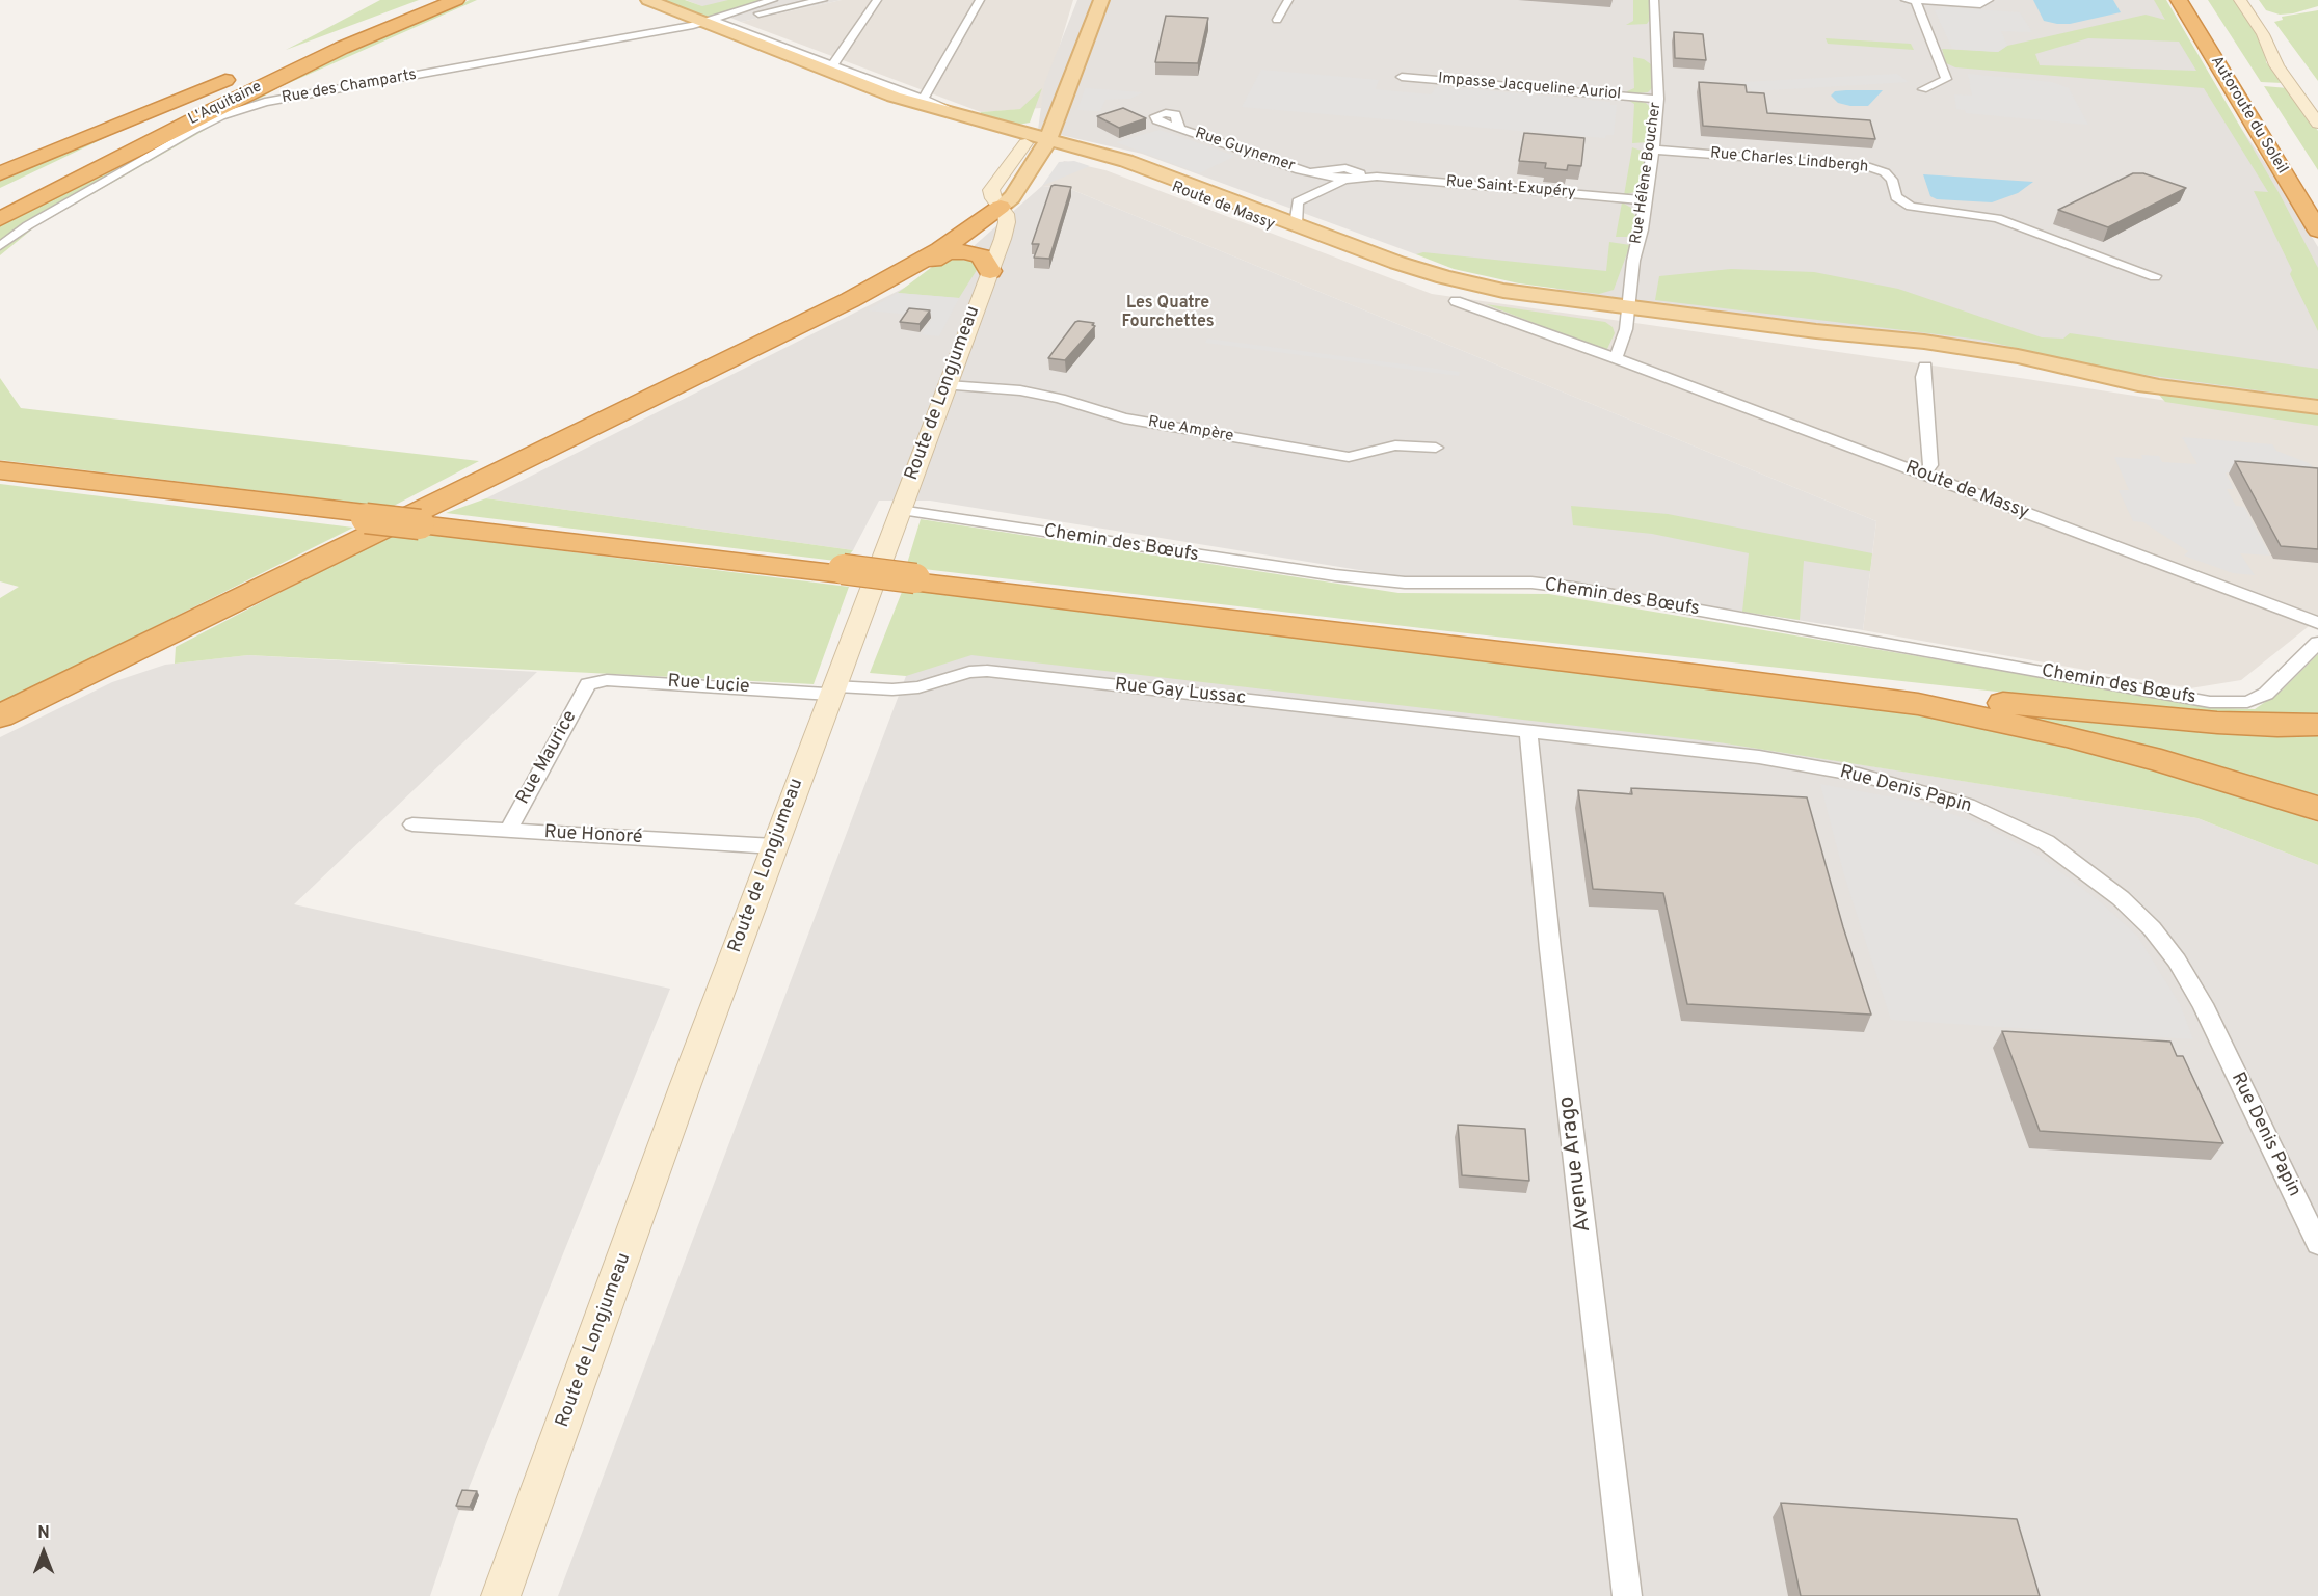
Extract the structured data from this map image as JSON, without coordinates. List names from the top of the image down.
{
  "streets": {
    "highway": ["L'Aquitaine", "Autoroute du Soleil"],
    "main road": ["Route de Massy"],
    "street": [
      "Rue des Champarts",
      "Impasse Jacqueline Auriol",
      "Rue Guynemer",
      "Rue Charles Lindbergh",
      "Rue Hélène Boucher",
      "Rue Saint-Exupéry",
      "Route de Longjumeau",
      "Rue Ampère",
      "Chemin des Bœufs",
      "Rue Lucie",
      "Rue Gay Lussac",
      "Rue Maurice",
      "Rue Denis Papin",
      "Rue Honoré",
      "Avenue Arago"
    ]
  },
  "crossings": [
    ["Impasse Jacqueline Auriol", "Rue Hélène Boucher"],
    ["Rue Guynemer", "Rue Saint-Exupéry"],
    ["Rue Charles Lindbergh", "Rue Hélène Boucher"],
    ["Rue Hélène Boucher", "Rue Saint-Exupéry"],
    ["Rue Hélène Boucher", "Route de Massy"],
    ["Rue Saint-Exupéry", "Route de Massy"],
    ["Route de Longjumeau", "Rue Ampère"],
    ["Route de Longjumeau", "Chemin des Bœufs"],
    ["Route de Longjumeau", "Rue Lucie"],
    ["Route de Longjumeau", "Rue Gay Lussac"],
    ["Route de Longjumeau", "Rue Honoré"],
    ["Rue Lucie", "Rue Gay Lussac"],
    ["Rue Lucie", "Rue Maurice"],
    ["Rue Gay Lussac", "Rue Denis Papin"],
    ["Rue Gay Lussac", "Avenue Arago"],
    ["Rue Maurice", "Rue Honoré"],
    ["Rue Denis Papin", "Avenue Arago"]
  ],
  "districts": ["Les Quatre Fourchettes"],
  "north": "top"
}
